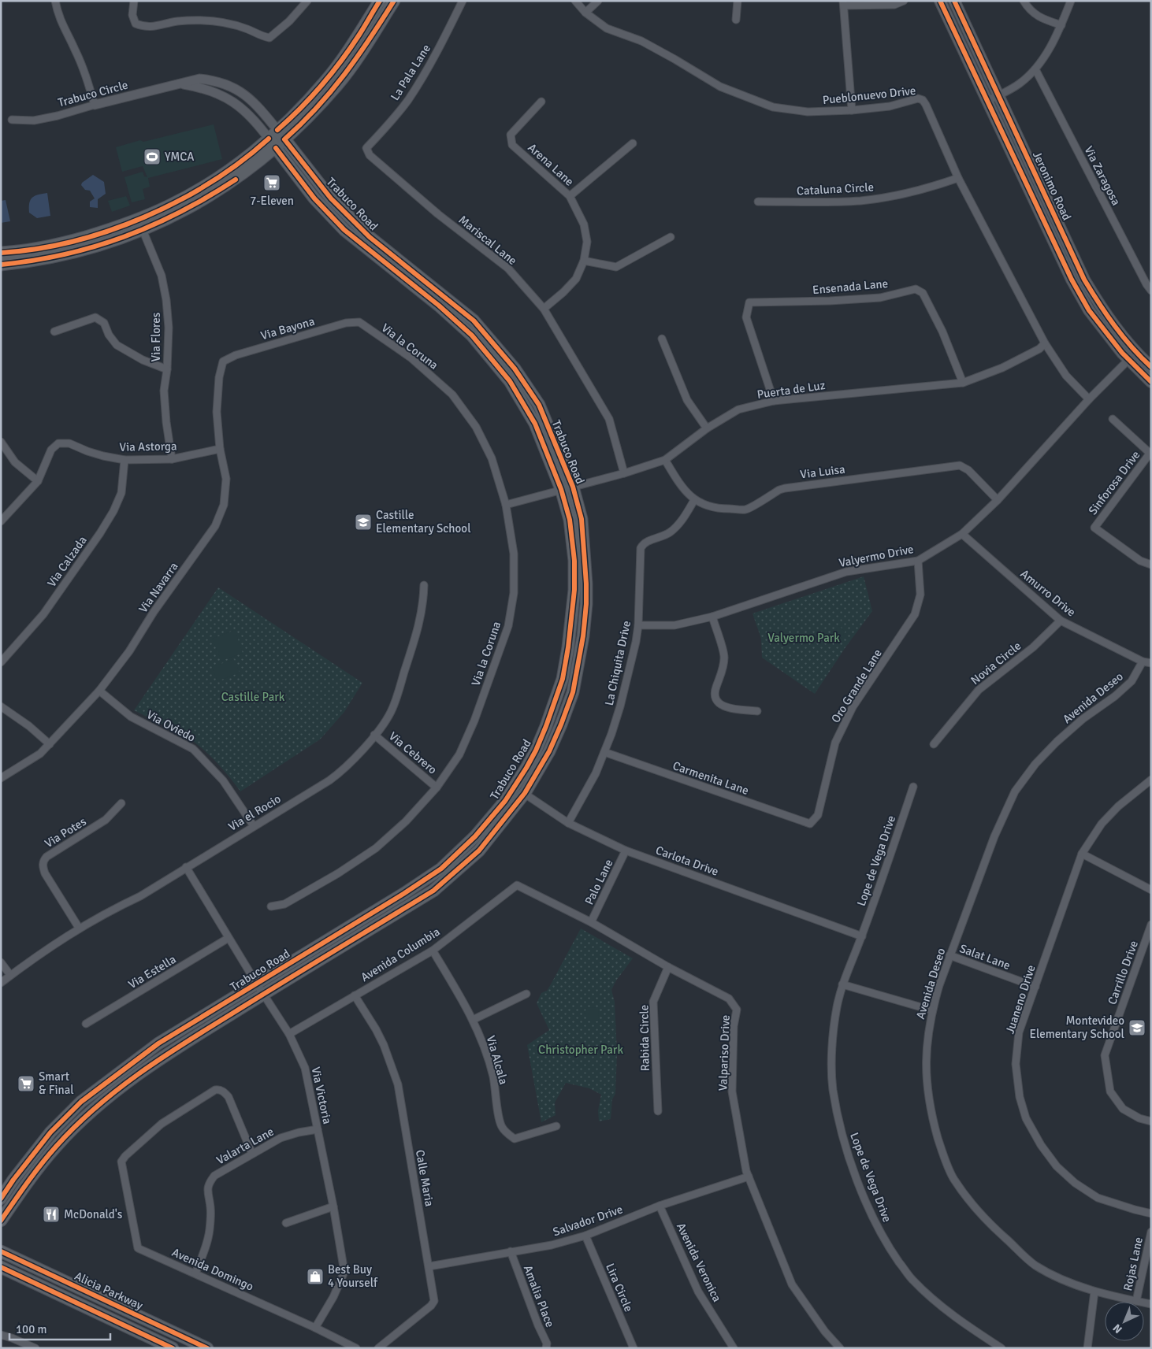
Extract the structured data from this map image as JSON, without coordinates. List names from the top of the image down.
{
  "streets": {
    "main road": ["Jeronimo Road", "Trabuco Road", "Alicia Parkway"],
    "street": [
      "La Pala Lane",
      "Trabuco Circle",
      "Pueblonuevo Drive",
      "Arena Lane",
      "Via Zaragosa",
      "Cataluna Circle",
      "Mariscal Lane",
      "Ensenada Lane",
      "Via Bayona",
      "Via Flores",
      "Via la Coruna",
      "Puerta de Luz",
      "Via Astorga",
      "Via Luisa",
      "Sinforosa Drive",
      "Valyermo Drive",
      "Via Calzada",
      "Via Navarra",
      "Amurro Drive",
      "La Chiquita Drive",
      "Novia Circle",
      "Oro Grande Lane",
      "Avenida Deseo",
      "Via Oviedo",
      "Via Cebrero",
      "Carmenita Lane",
      "Via el Rocio",
      "Via Potes",
      "Carlota Drive",
      "Lope de Vega Drive",
      "Palo Lane",
      "Avenida Columbia",
      "Salat Lane",
      "Via Estella",
      "Carrillo Drive",
      "Juaneno Drive",
      "Rabida Circle",
      "Valpariso Drive",
      "Via Alcala",
      "Via Victoria",
      "Valarta Lane",
      "Calle Maria",
      "Salvador Drive",
      "Avenida Veronica",
      "Rojas Lane",
      "Avenida Domingo",
      "Lira Circle",
      "Amalia Place"
    ]
  },
  "crossings": [
    ["La Pala Lane", "Mariscal Lane"],
    ["Trabuco Circle", "Trabuco Road"],
    ["Pueblonuevo Drive", "Cataluna Circle"],
    ["Pueblonuevo Drive", "Puerta de Luz"],
    ["Pueblonuevo Drive", "Valyermo Drive"],
    ["Arena Lane", "Mariscal Lane"],
    ["Jeronimo Road", "Valyermo Drive"],
    ["Trabuco Road", "Puerta de Luz"],
    ["Trabuco Road", "Carlota Drive"],
    ["Trabuco Road", "Via Victoria"],
    ["Mariscal Lane", "Puerta de Luz"],
    ["Ensenada Lane", "Puerta de Luz"],
    ["Via Bayona", "Via la Coruna"],
    ["Via Bayona", "Via Navarra"],
    ["Via Flores", "Via Astorga"],
    ["Via la Coruna", "Puerta de Luz"],
    ["Via la Coruna", "Via Cebrero"],
    ["Puerta de Luz", "Via Luisa"],
    ["Via Astorga", "Via Calzada"],
    ["Via Astorga", "Via Navarra"],
    ["Via Luisa", "Valyermo Drive"],
    ["Via Luisa", "La Chiquita Drive"],
    ["Valyermo Drive", "Amurro Drive"],
    ["Valyermo Drive", "La Chiquita Drive"],
    ["Valyermo Drive", "Oro Grande Lane"],
    ["Via Navarra", "Via Oviedo"],
    ["Amurro Drive", "Novia Circle"],
    ["Amurro Drive", "Avenida Deseo"],
    ["La Chiquita Drive", "Carmenita Lane"],
    ["La Chiquita Drive", "Carlota Drive"],
    ["Oro Grande Lane", "Carmenita Lane"],
    ["Avenida Deseo", "Salat Lane"],
    ["Avenida Deseo", "Rojas Lane"],
    ["Via Oviedo", "Via el Rocio"],
    ["Via Cebrero", "Via el Rocio"],
    ["Via el Rocio", "Via Potes"],
    ["Via el Rocio", "Via Victoria"],
    ["Carlota Drive", "Lope de Vega Drive"],
    ["Carlota Drive", "Palo Lane"],
    ["Palo Lane", "Valpariso Drive"],
    ["Avenida Columbia", "Valpariso Drive"],
    ["Avenida Columbia", "Via Alcala"],
    ["Avenida Columbia", "Via Victoria"],
    ["Avenida Columbia", "Calle Maria"],
    ["Salat Lane", "Juaneno Drive"],
    ["Via Estella", "Via Victoria"],
    ["Rabida Circle", "Valpariso Drive"],
    ["Valpariso Drive", "Salvador Drive"],
    ["Via Victoria", "Valarta Lane"],
    ["Via Victoria", "Avenida Domingo"],
    ["Valarta Lane", "Avenida Domingo"],
    ["Calle Maria", "Salvador Drive"],
    ["Salvador Drive", "Avenida Veronica"],
    ["Salvador Drive", "Lira Circle"],
    ["Salvador Drive", "Amalia Place"]
  ],
  "parks": ["Valyermo Park", "Castille Park", "Christopher Park"],
  "places": {
    "sports": ["YMCA"],
    "supermarket": ["7-Eleven", "Smart & Final"],
    "school or university": ["Castille Elementary School", "Montevideo Elementary School"],
    "restaurant": ["McDonald's"],
    "shop": ["Best Buy 4 Yourself"]
  },
  "scale_bar": "100 m",
  "north": "bottom left"
}
